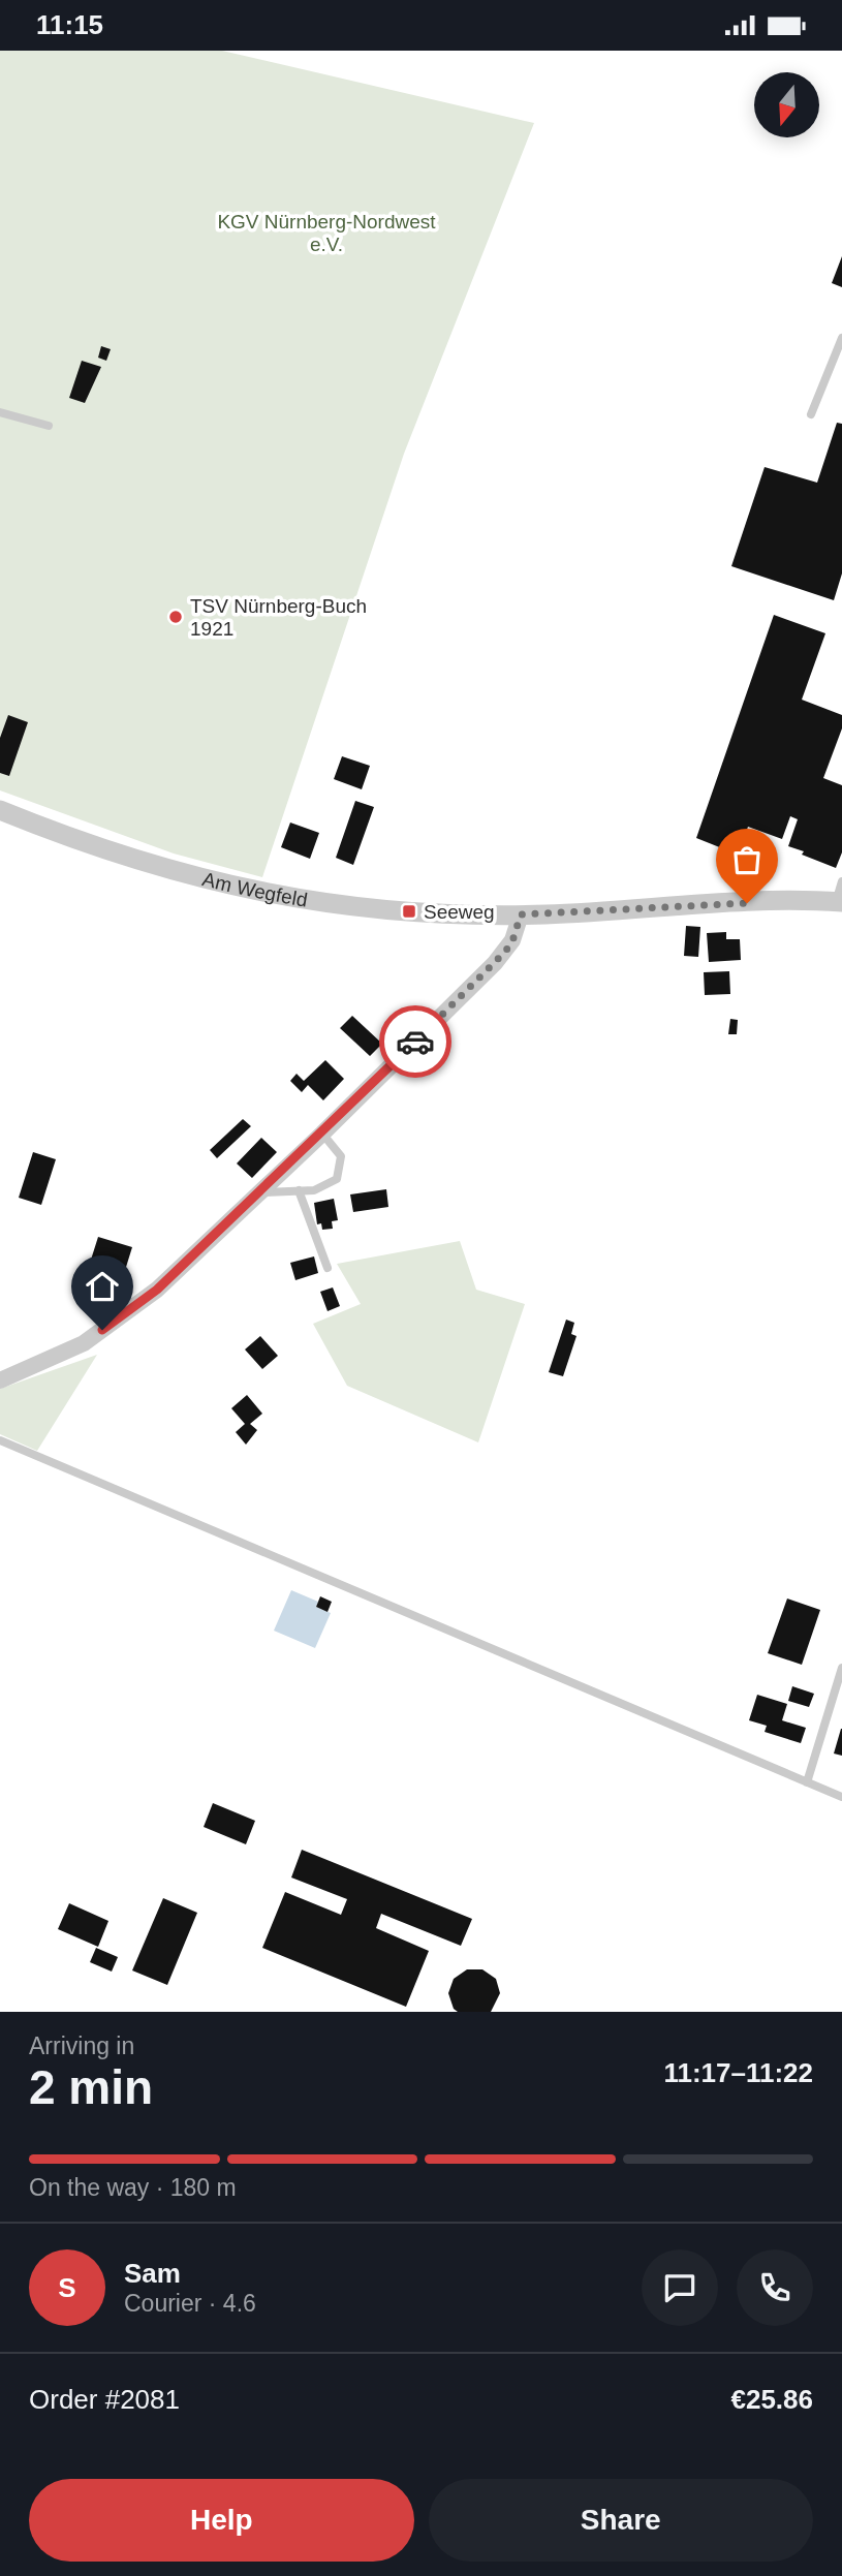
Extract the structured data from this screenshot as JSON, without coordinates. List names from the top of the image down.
{
  "streets": {
    "street": ["Am Wegfeld"]
  },
  "parks": ["KGV Nürnberg-Nordwest e.V."],
  "places": {
    "other": ["TSV Nürnberg-Buch 1921"],
    "transit": ["Seeweg"]
  },
  "north": "bottom",
  "page": {
    "status": "11:15",
    "heading": ["2 min", "Arriving in", "11:17–11:22"],
    "panel": [
      "Sam",
      "Courier · 4.6",
      "Order #2081",
      "€25.86"
    ],
    "bar": "On the way · 180 m",
    "round": "S",
    "buttons": ["Help", "Share"]
  }
}
